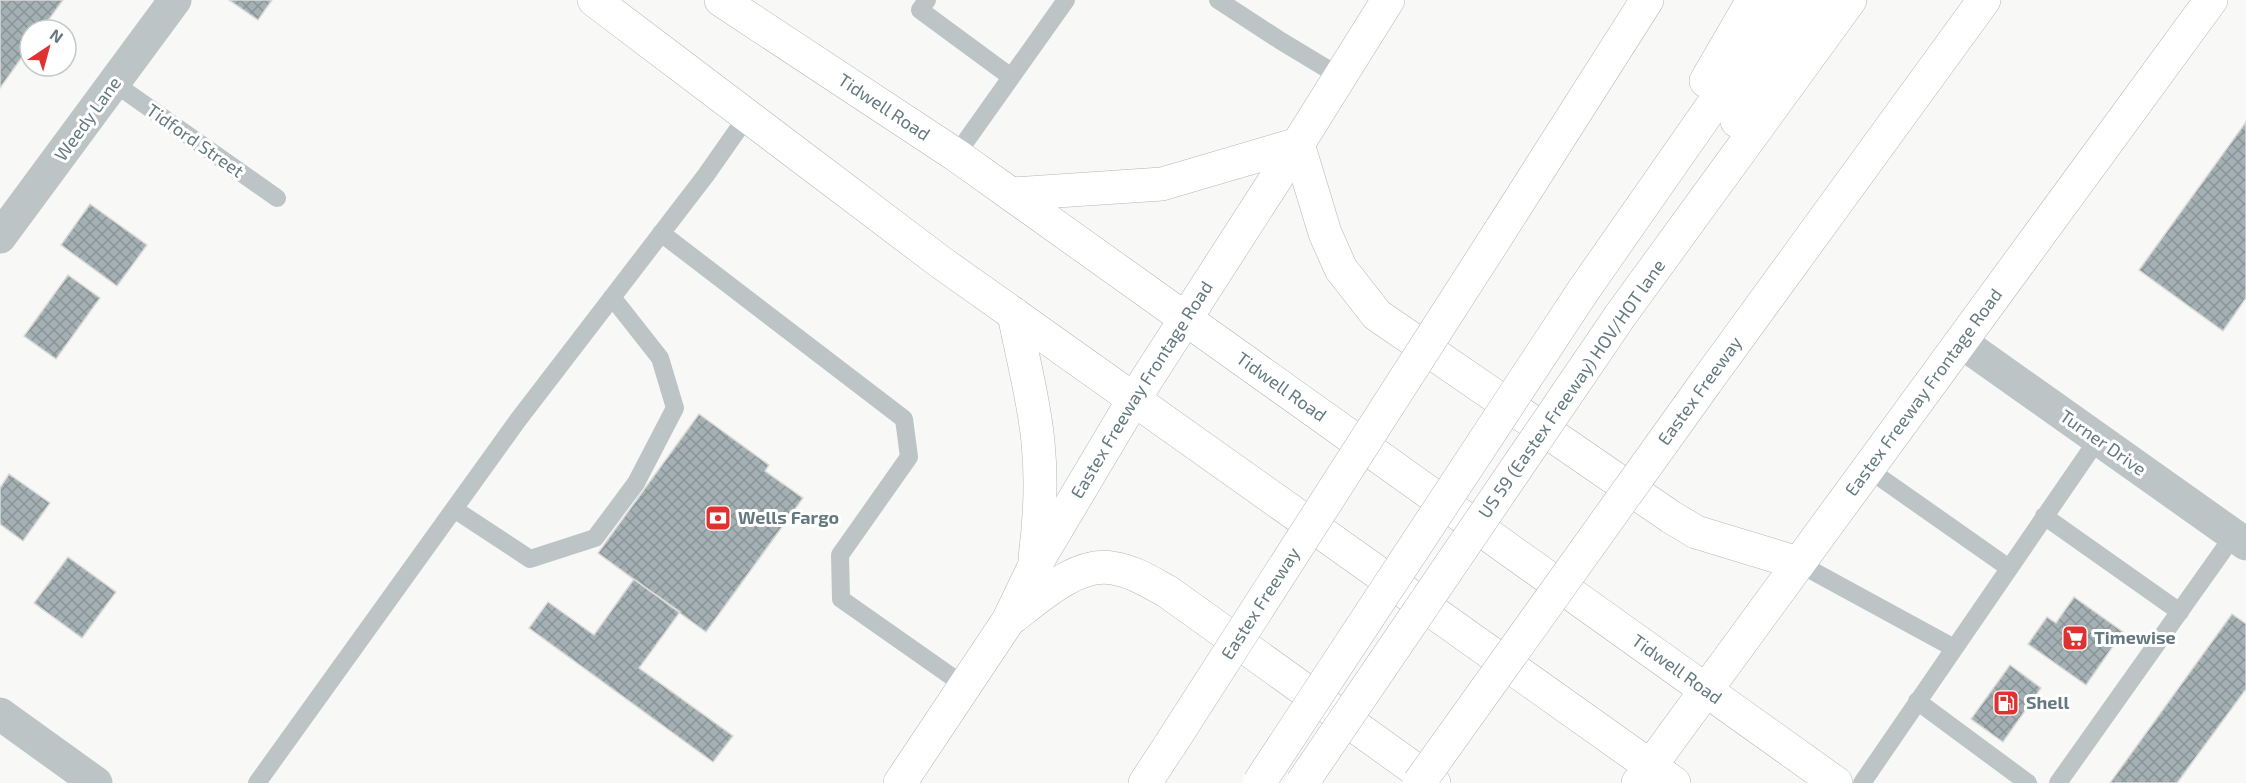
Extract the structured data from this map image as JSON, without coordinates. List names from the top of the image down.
{
  "streets": {
    "main road": [
      "Tidwell Road",
      "US 59 (Eastex Freeway) HOV/HOT lane",
      "Eastex Freeway Frontage Road",
      "Eastex Freeway"
    ],
    "street": ["Weedy Lane", "Turner Drive"],
    "lane": ["Tidford Street"]
  },
  "crossings": [
    ["Tidwell Road", "Eastex Freeway Frontage Road"],
    ["Weedy Lane", "Tidford Street"],
    ["Eastex Freeway Frontage Road", "Turner Drive"]
  ],
  "places": {
    "bank": ["Wells Fargo"],
    "supermarket": ["Timewise"],
    "fuel station": ["Shell"]
  },
  "north": "top right"
}
